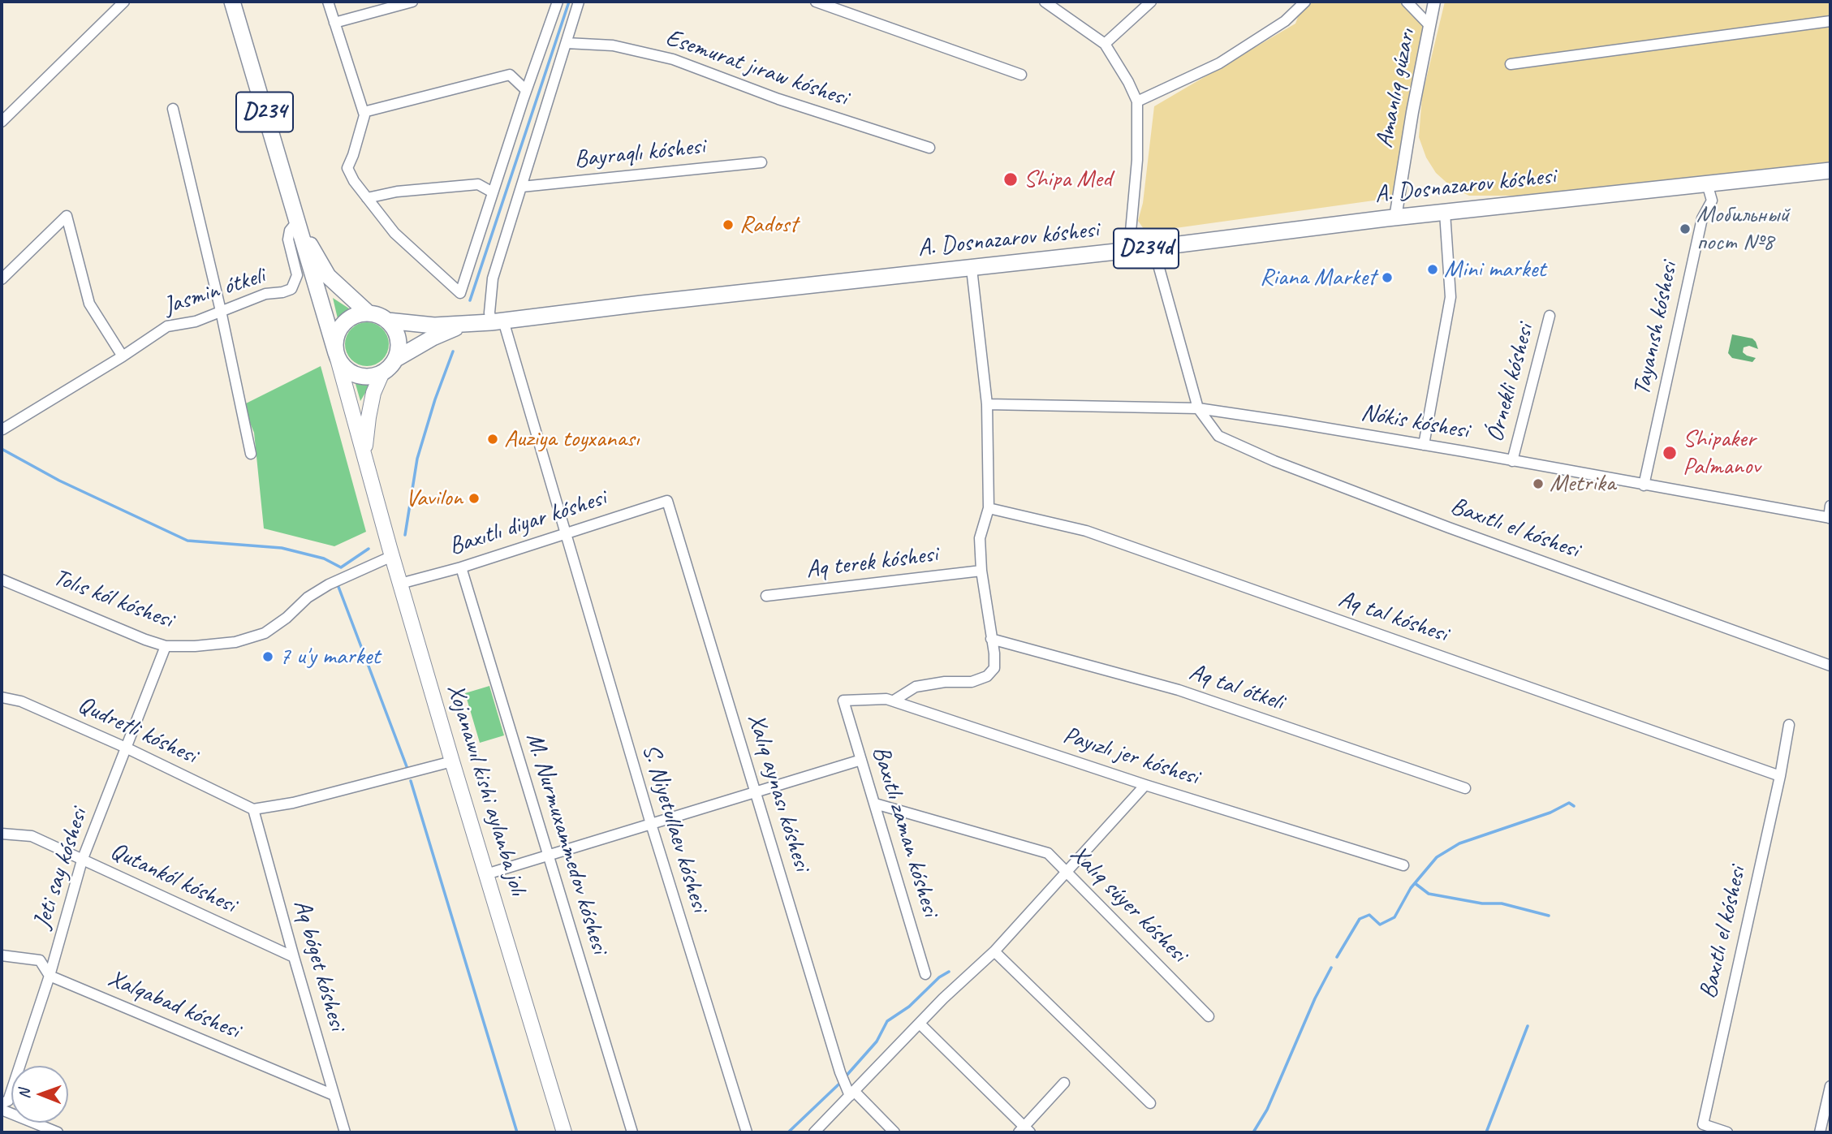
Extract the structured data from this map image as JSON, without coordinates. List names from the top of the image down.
{
  "streets": {
    "main road": [
      "D234",
      "A. Dosnazarov kóshesi",
      "D234d",
      "Xojanawıl kishi aylanba jolı"
    ],
    "street": [
      "Esemurat jıraw kóshesi",
      "Amanlıq gúzarı",
      "Bayraqlı kóshesi",
      "Jasmin ótkeli",
      "Tayanısh kóshesi",
      "Órnekli kóshesi",
      "Nókis kóshesi",
      "Baxıtlı diyar kóshesi",
      "Baxıtlı el kóshesi",
      "Aq terek kóshesi",
      "Tolıs kól kóshesi",
      "Aq tal kóshesi",
      "Aq tal ótkeli",
      "Qudretli kóshesi",
      "Payızlı jer kóshesi",
      "Xalıq aynası kóshesi",
      "S. Niyetullaev kóshesi",
      "Baxıtlı zaman kóshesi",
      "M. Nurmuxammedov kóshesi",
      "Jeti say kóshesi",
      "Qutankól kóshesi",
      "Xalıq súyer kóshesi",
      "Aq bóget kóshesi",
      "Xalqabad kóshesi"
    ]
  },
  "crossings": [
    ["Esemurat jıraw kóshesi", "S. Niyetullaev kóshesi"],
    ["Amanlıq gúzarı", "A. Dosnazarov kóshesi"],
    ["D234", "D234d"],
    ["D234", "Xojanawıl kishi aylanba jolı"],
    ["Bayraqlı kóshesi", "S. Niyetullaev kóshesi"],
    ["A. Dosnazarov kóshesi", "D234d"],
    ["A. Dosnazarov kóshesi", "Tayanısh kóshesi"],
    ["A. Dosnazarov kóshesi", "S. Niyetullaev kóshesi"],
    ["D234d", "Xojanawıl kishi aylanba jolı"],
    ["Jasmin ótkeli", "Xojanawıl kishi aylanba jolı"],
    ["Tayanısh kóshesi", "Nókis kóshesi"],
    ["Órnekli kóshesi", "Nókis kóshesi"],
    ["Nókis kóshesi", "Baxıtlı el kóshesi"],
    ["Baxıtlı diyar kóshesi", "Xojanawıl kishi aylanba jolı"],
    ["Baxıtlı diyar kóshesi", "Xalıq aynası kóshesi"],
    ["Baxıtlı diyar kóshesi", "S. Niyetullaev kóshesi"],
    ["Baxıtlı diyar kóshesi", "M. Nurmuxammedov kóshesi"],
    ["Baxıtlı el kóshesi", "Aq tal kóshesi"],
    ["Tolıs kól kóshesi", "Xojanawıl kishi aylanba jolı"],
    ["Tolıs kól kóshesi", "Jeti say kóshesi"],
    ["Qudretli kóshesi", "Jeti say kóshesi"],
    ["Qudretli kóshesi", "Aq bóget kóshesi"],
    ["Payızlı jer kóshesi", "Baxıtlı zaman kóshesi"],
    ["Baxıtlı zaman kóshesi", "Xalıq súyer kóshesi"],
    ["Jeti say kóshesi", "Qutankól kóshesi"],
    ["Jeti say kóshesi", "Xalqabad kóshesi"],
    ["Qutankól kóshesi", "Aq bóget kóshesi"],
    ["Aq bóget kóshesi", "Xalqabad kóshesi"]
  ],
  "places": [
    "Shipa Med",
    "Radost",
    "Мобильный пост №8",
    "Mini market",
    "Riana Market",
    "Auziya toyxanası",
    "Shipaker Palmanov",
    "Metrika",
    "Vavilon",
    "7 u'y market"
  ],
  "north": "left"
}
